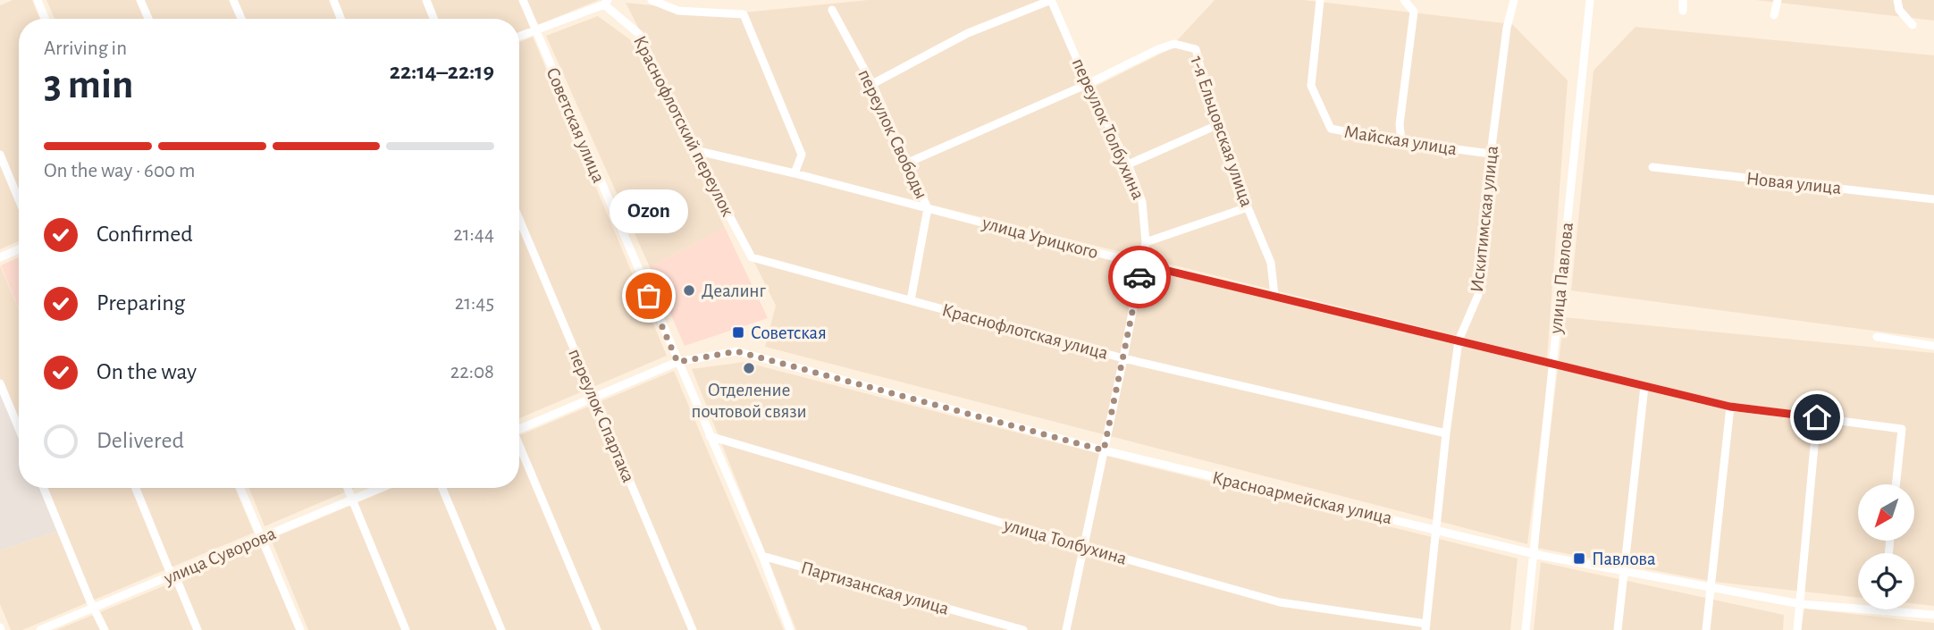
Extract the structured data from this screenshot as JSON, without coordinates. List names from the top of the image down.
{
  "streets": {
    "street": [
      "Советская улица",
      "Краснофлотский переулок",
      "переулок Толбухина",
      "1-я Ельцовская улица",
      "переулок Свободы",
      "Майская улица",
      "Новая улица",
      "Искитимская улица",
      "улица Урицкого",
      "улица Павлова",
      "Краснофлотская улица",
      "переулок Спартака",
      "Красноармейская улица",
      "улица Толбухина",
      "улица Суворова",
      "Партизанская улица"
    ]
  },
  "crossings": [
    ["Советская улица", "Красноармейская улица"],
    ["Советская улица", "улица Толбухина"],
    ["Советская улица", "Партизанская улица"],
    ["Краснофлотский переулок", "улица Урицкого"],
    ["Краснофлотский переулок", "Краснофлотская улица"],
    ["переулок Толбухина", "1-я Ельцовская улица"],
    ["переулок Толбухина", "улица Урицкого"],
    ["переулок Толбухина", "Краснофлотская улица"],
    ["переулок Толбухина", "Красноармейская улица"],
    ["переулок Толбухина", "улица Толбухина"],
    ["1-я Ельцовская улица", "переулок Свободы"],
    ["1-я Ельцовская улица", "улица Урицкого"],
    ["переулок Свободы", "улица Урицкого"],
    ["переулок Свободы", "Краснофлотская улица"],
    ["Майская улица", "Искитимская улица"],
    ["Искитимская улица", "улица Урицкого"],
    ["Искитимская улица", "Краснофлотская улица"],
    ["Искитимская улица", "Красноармейская улица"],
    ["Искитимская улица", "улица Толбухина"],
    ["улица Урицкого", "улица Павлова"],
    ["улица Павлова", "Красноармейская улица"]
  ],
  "places": {
    "other": ["Деалинг", "Ozon", "Отделение почтовой связи"],
    "transit": ["Советская", "Павлова"]
  },
  "north": "bottom left",
  "page": {
    "heading": ["3 min", "Arriving in", "22:14–22:19"],
    "bar": "On the way · 600 m",
    "bubble": "Ozon",
    "list": [
      ["Confirmed", "21:44"],
      ["Preparing", "21:45"],
      ["On the way", "22:08"],
      "Delivered"
    ]
  }
}
